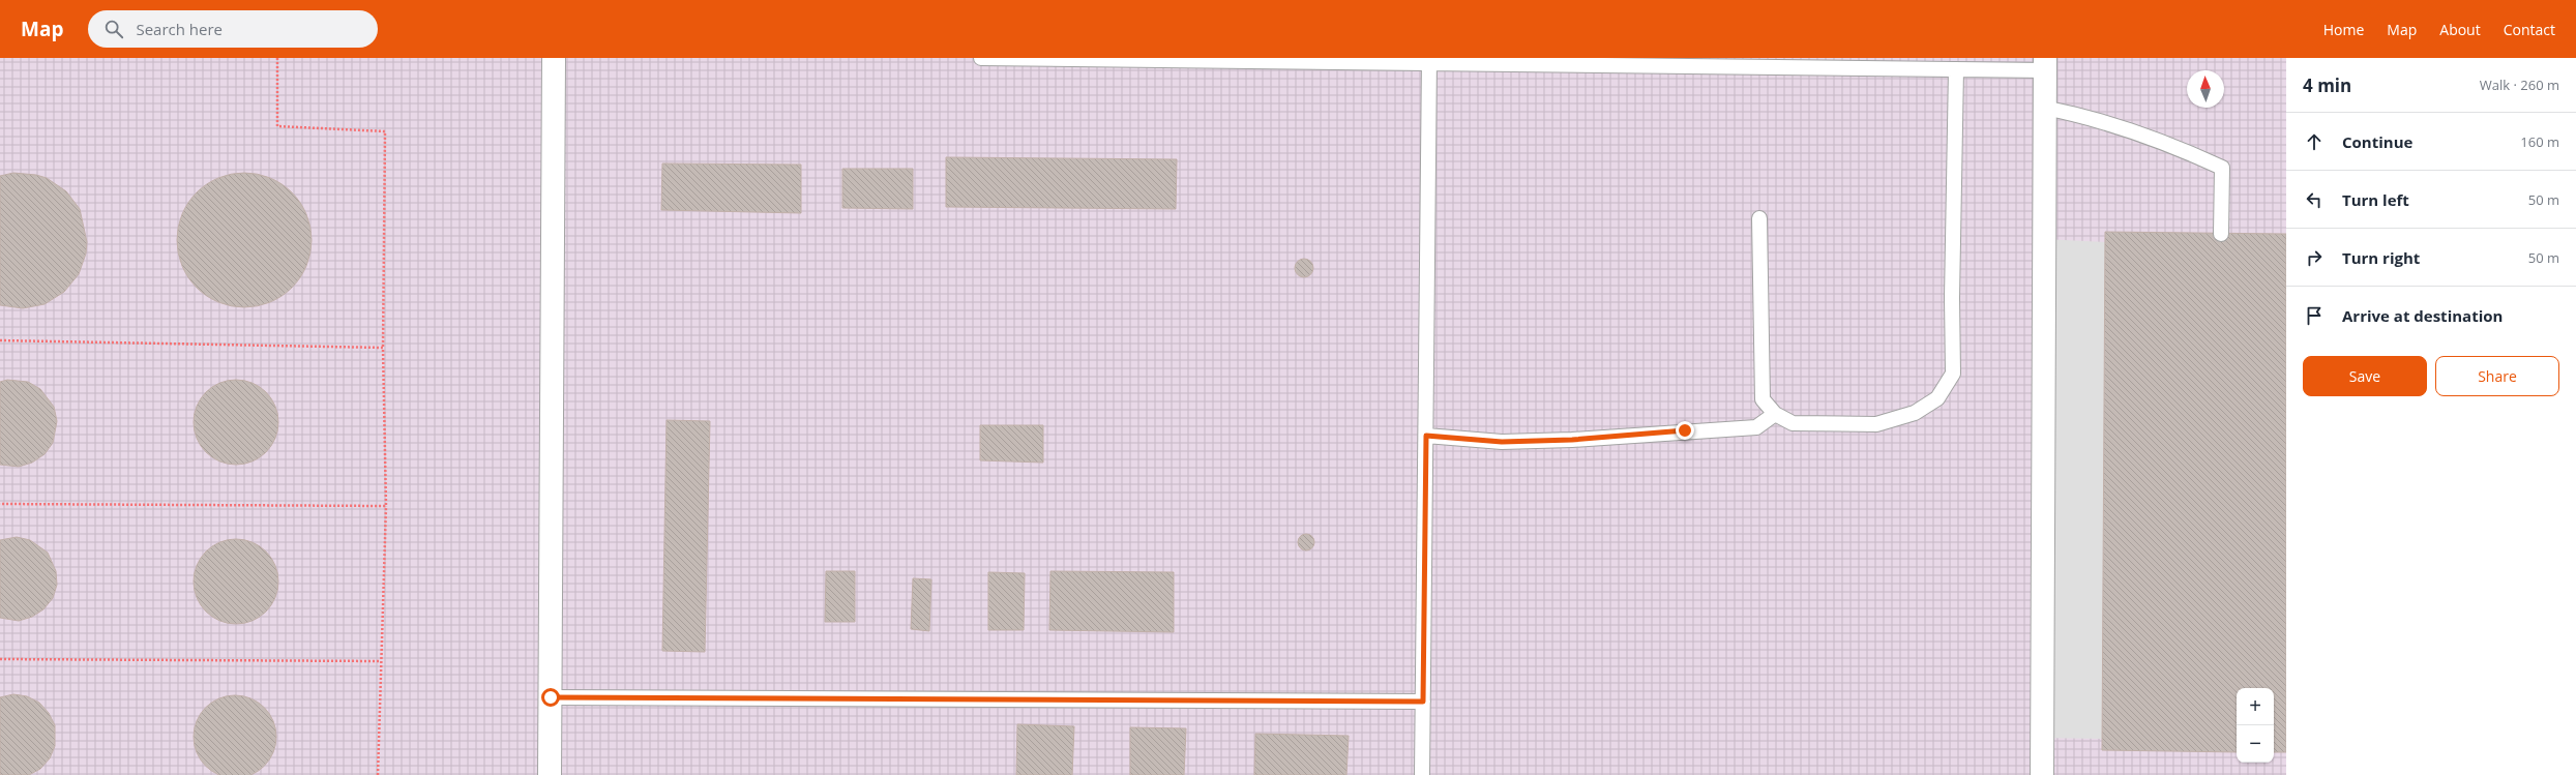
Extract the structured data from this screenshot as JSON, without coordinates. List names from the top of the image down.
{
  "north": "top",
  "page": {
    "header": "Map",
    "search": "Search here",
    "nav": [
      "Home",
      "Map",
      "About",
      "Contact"
    ],
    "heading": ["4 min", "Walk · 260 m"],
    "list": [
      ["Continue", "160 m"],
      ["Turn left", "50 m"],
      ["Turn right", "50 m"],
      "Arrive at destination"
    ],
    "buttons": ["Save", "Share"],
    "map_buttons": ["+", "−"]
  }
}
